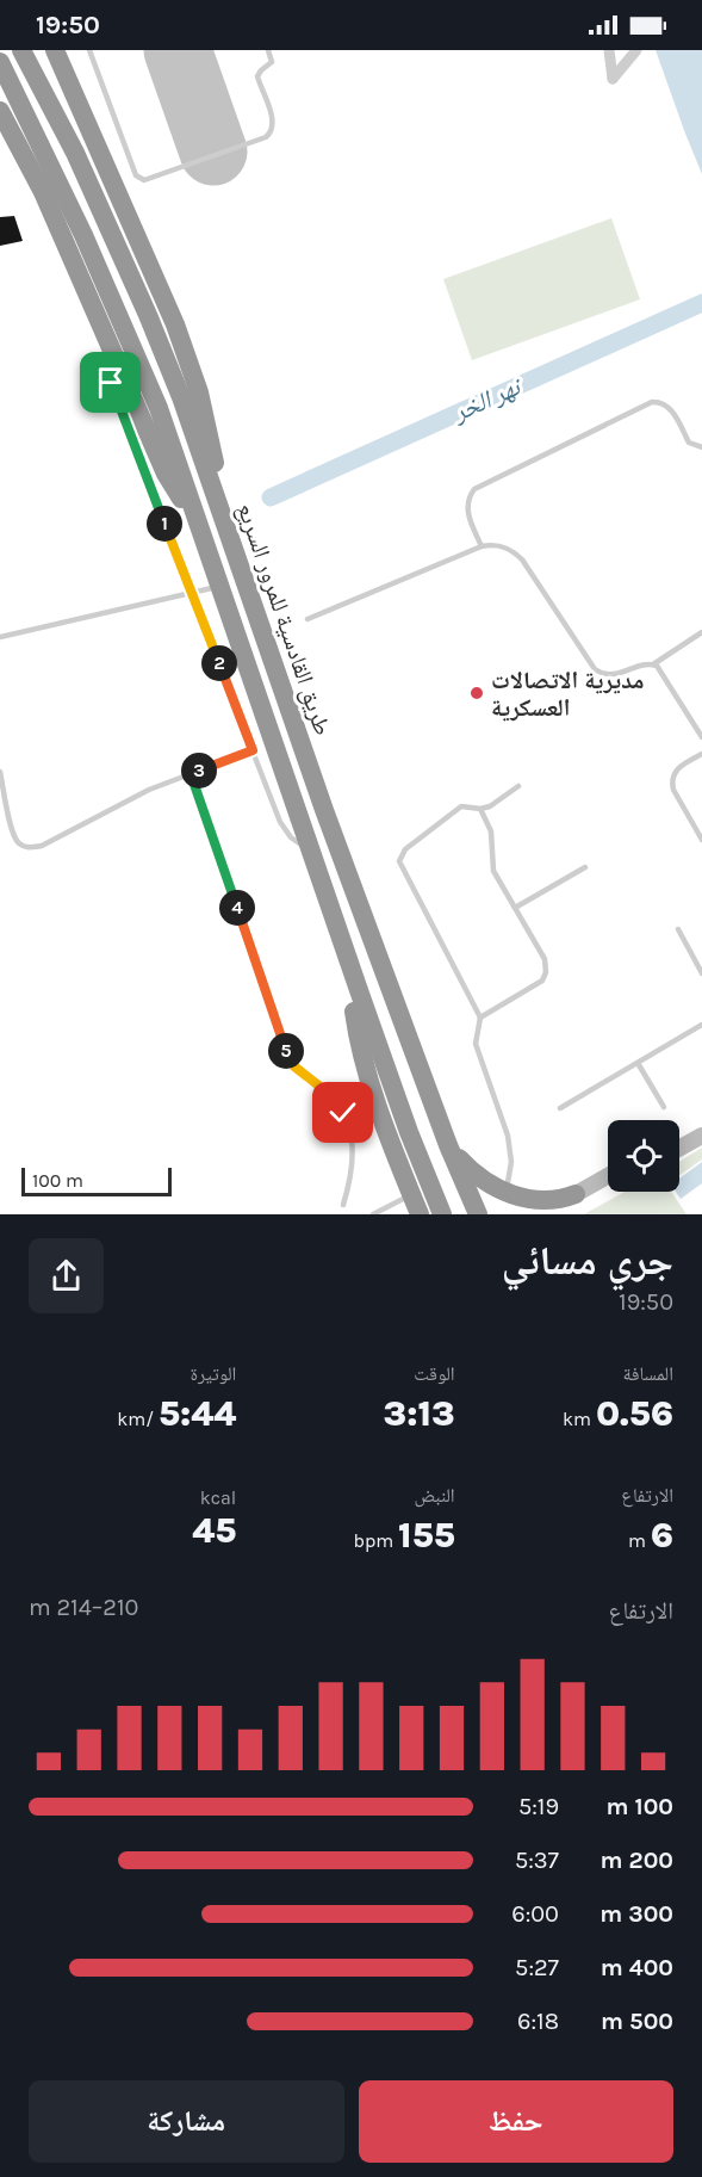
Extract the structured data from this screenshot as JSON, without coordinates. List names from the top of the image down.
{
  "streets": {
    "highway": ["طريق القادسية للمرور السريع"]
  },
  "water": ["نهر الخر"],
  "places": ["مديرية الاتصالات العسكرية"],
  "scale_bar": "100 m",
  "page": {
    "status": "19:50",
    "pins": [
      "1",
      "2",
      "3",
      "4",
      "5"
    ],
    "scale": "100 m",
    "heading": ["جري مسائي", "19:50"],
    "stats": [
      ["المسافة", "0.56 km"],
      ["الوقت", "3:13"],
      ["الوتيرة", "5:44 /km"],
      ["الارتفاع", "6 m"],
      ["النبض", "155 bpm"],
      ["kcal", "45"]
    ],
    "chart": ["الارتفاع", "210–214 m"],
    "list": [
      {
        "name": "100 m",
        "note": "5:19"
      },
      {
        "name": "200 m",
        "note": "5:37"
      },
      {
        "name": "300 m",
        "note": "6:00"
      },
      {
        "name": "400 m",
        "note": "5:27"
      },
      {
        "name": "500 m",
        "note": "6:18"
      }
    ],
    "buttons": ["حفظ", "مشاركة"]
  }
}
